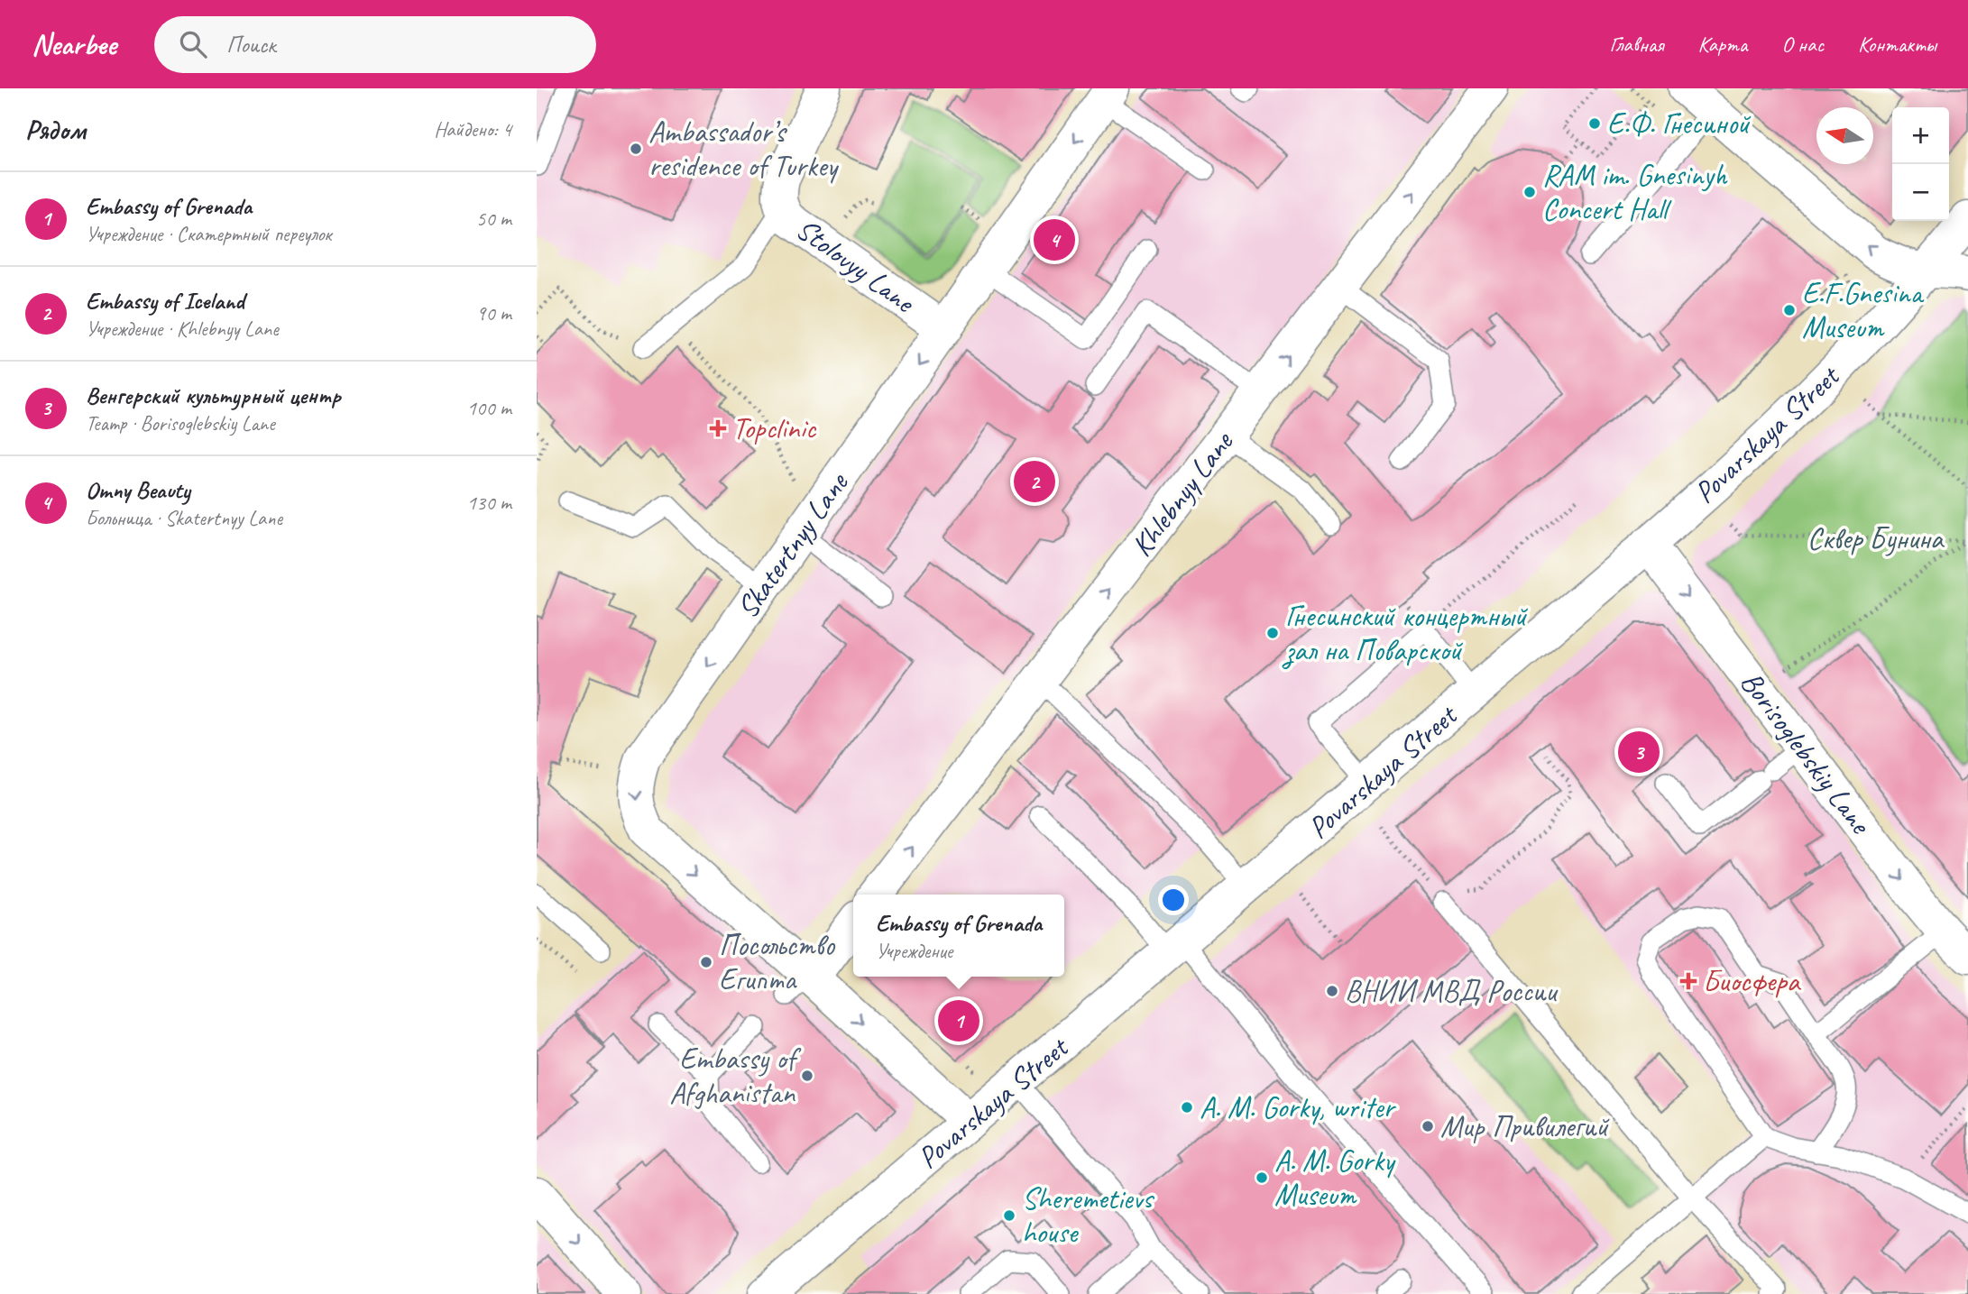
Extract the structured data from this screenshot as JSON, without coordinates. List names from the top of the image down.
{
  "streets": {
    "street": [
      "Stolovyy Lane",
      "Povarskaya Street",
      "Khlebnyy Lane",
      "Skatertnyy Lane",
      "Borisoglebskiy Lane"
    ]
  },
  "crossings": [
    ["Stolovyy Lane", "Skatertnyy Lane"],
    ["Povarskaya Street", "Skatertnyy Lane"],
    ["Povarskaya Street", "Borisoglebskiy Lane"]
  ],
  "one_way": ["Khlebnyy Lane", "Borisoglebskiy Lane"],
  "parks": ["Сквер Бунина"],
  "places": {
    "other": [
      "Е.Ф. Гнесиной",
      "Ambassador’s residence of Turkey",
      "RAM im. Gnesinyh Concert Hall",
      "E.F.Gnesina Museum",
      "Гнесинский концертный зал на Поварской",
      "Посольство Египта",
      "ВНИИ МВД России",
      "Embassy of Afghanistan",
      "A. M. Gorky, writer",
      "Мир Привилегий",
      "A. M. Gorky Museum",
      "Sheremetievs house"
    ],
    "health": ["Topclinic", "Биосфера"]
  },
  "north": "left",
  "page": {
    "header": "Nearbee",
    "search": "Поиск",
    "nav": [
      "Главная",
      "Карта",
      "О нас",
      "Контакты"
    ],
    "heading": ["Рядом", "Найдено: 4"],
    "map_buttons": ["+", "−"],
    "list": [
      {
        "mark": "1",
        "name": "Embassy of Grenada",
        "note": "Учреждение · Скатертный переулок",
        "value": "50 m"
      },
      {
        "mark": "2",
        "name": "Embassy of Iceland",
        "note": "Учреждение · Khlebnyy Lane",
        "value": "90 m"
      },
      {
        "mark": "3",
        "name": "Венгерский культурный центр",
        "note": "Театр · Borisoglebskiy Lane",
        "value": "100 m"
      },
      {
        "mark": "4",
        "name": "Omny Beauty",
        "note": "Больница · Skatertnyy Lane",
        "value": "130 m"
      }
    ],
    "pins": [
      "4",
      "2",
      "3",
      "1"
    ],
    "popup": ["Embassy of Grenada", "Учреждение"]
  }
}
